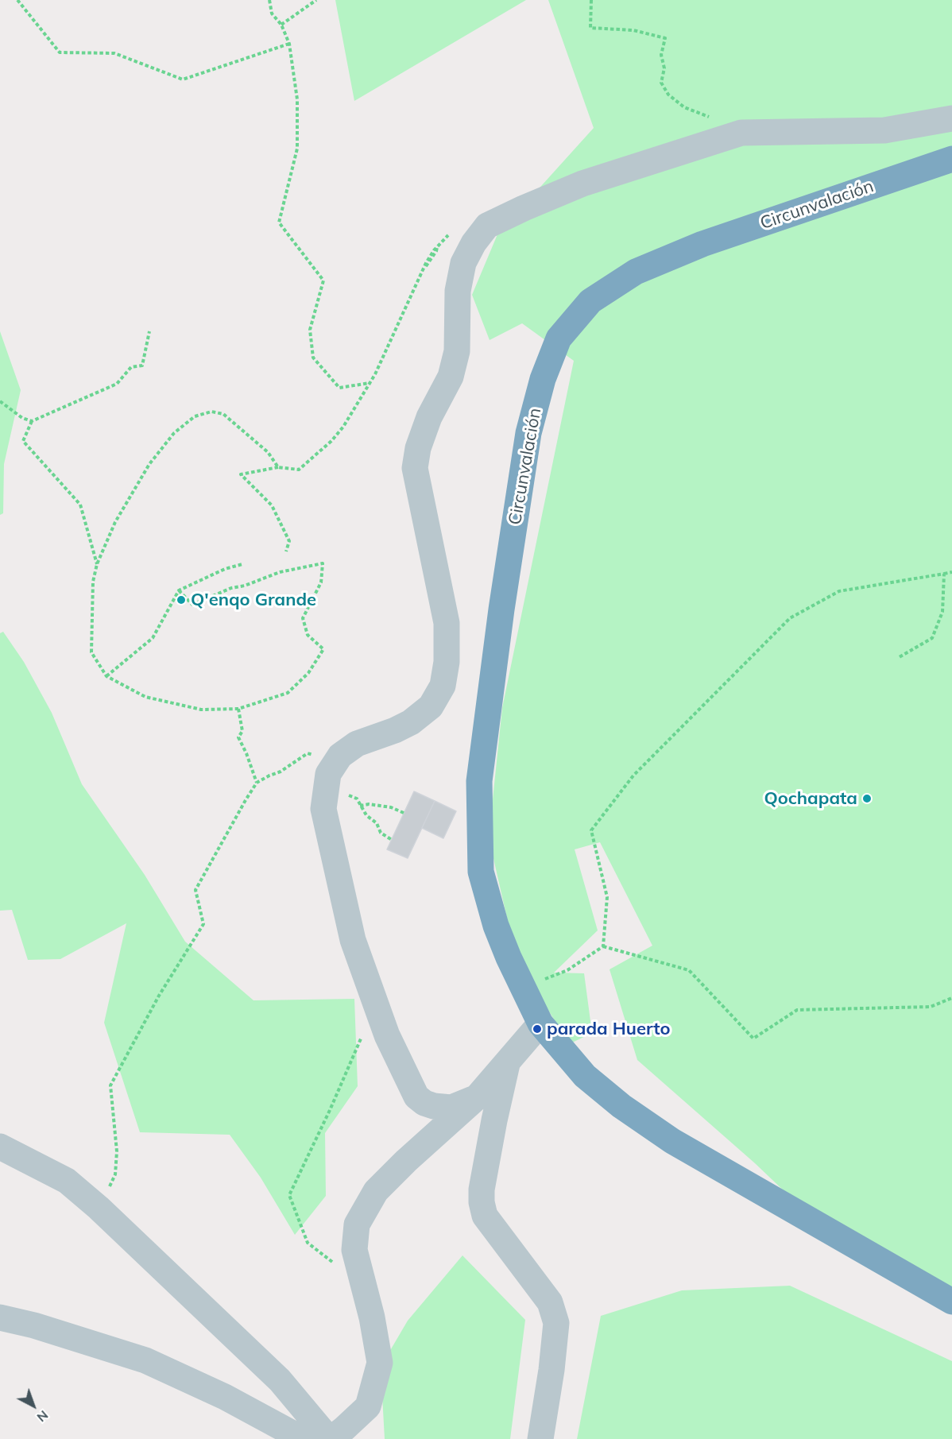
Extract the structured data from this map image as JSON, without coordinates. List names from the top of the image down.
{
  "streets": {
    "highway": ["Circunvalación"]
  },
  "places": ["Q'enqo Grande", "Qochapata", "parada Huerto"],
  "north": "bottom right"
}
